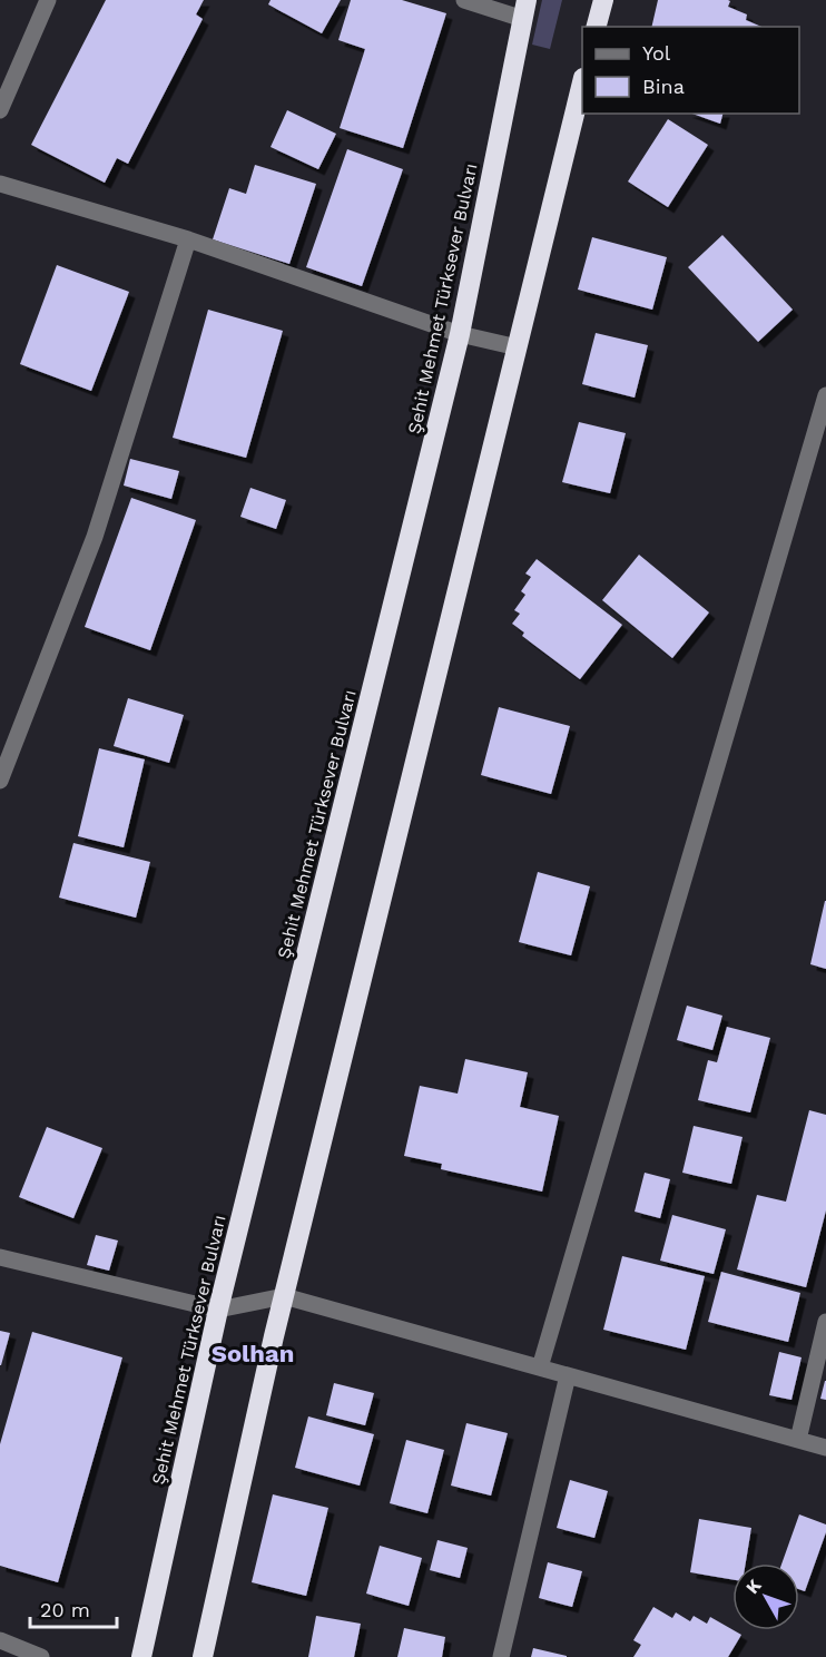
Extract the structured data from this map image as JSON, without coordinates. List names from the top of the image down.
{
  "streets": {
    "highway": ["Şehit Mehmet Türksever Bulvarı"]
  },
  "districts": ["Solhan"],
  "legend": ["Yol", "Bina"],
  "scale_bar": "20 m",
  "north": "top left"
}
